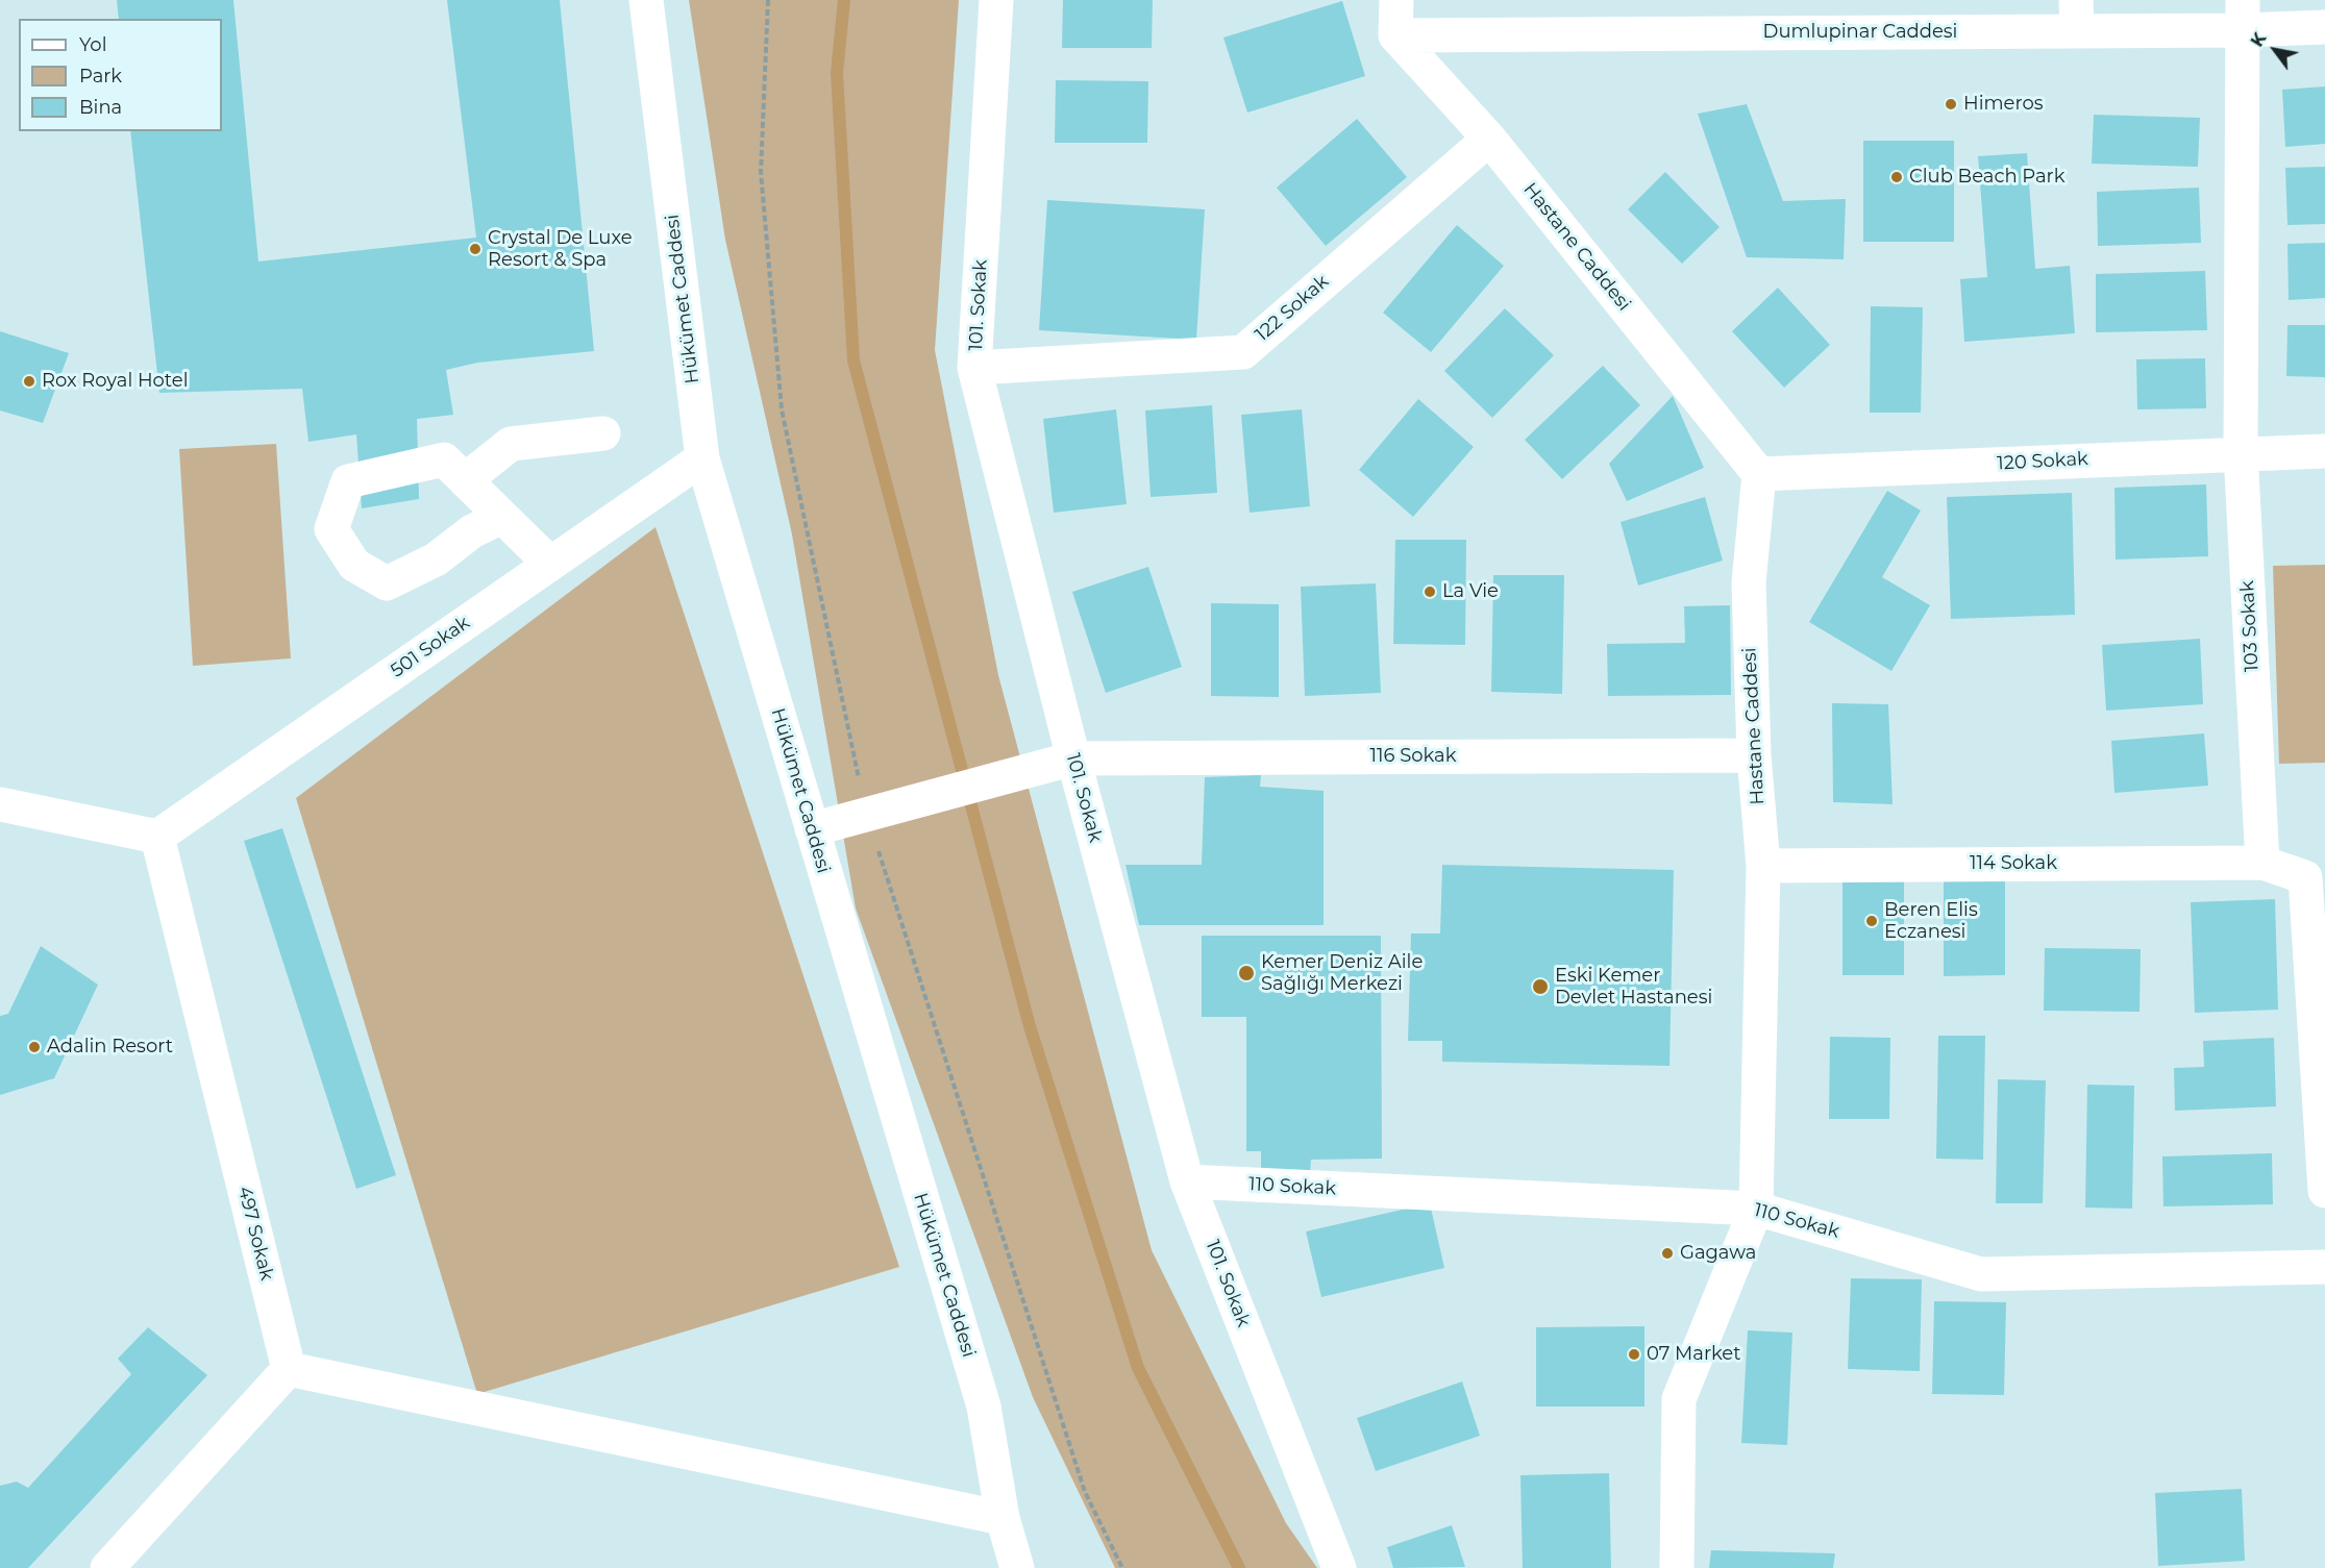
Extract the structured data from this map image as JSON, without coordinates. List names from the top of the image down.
{
  "streets": {
    "street": [
      "Dumlupinar Caddesi",
      "Hastane Caddesi",
      "Hükümet Caddesi",
      "101. Sokak",
      "122 Sokak",
      "120 Sokak",
      "103 Sokak",
      "501 Sokak",
      "116 Sokak",
      "114 Sokak",
      "110 Sokak",
      "497 Sokak"
    ]
  },
  "crossings": [
    ["Dumlupinar Caddesi", "Hastane Caddesi"],
    ["Dumlupinar Caddesi", "103 Sokak"],
    ["Hastane Caddesi", "122 Sokak"],
    ["Hastane Caddesi", "120 Sokak"],
    ["Hastane Caddesi", "116 Sokak"],
    ["Hastane Caddesi", "114 Sokak"],
    ["Hastane Caddesi", "110 Sokak"],
    ["Hükümet Caddesi", "501 Sokak"],
    ["Hükümet Caddesi", "116 Sokak"],
    ["101. Sokak", "122 Sokak"],
    ["101. Sokak", "116 Sokak"],
    ["101. Sokak", "110 Sokak"],
    ["120 Sokak", "103 Sokak"],
    ["103 Sokak", "114 Sokak"],
    ["501 Sokak", "497 Sokak"]
  ],
  "places": [
    "Himeros",
    "Club Beach Park",
    "Crystal De Luxe Resort & Spa",
    "Rox Royal Hotel",
    "La Vie",
    "Beren Elis Eczanesi",
    "Kemer Deniz Aile Sağlığı Merkezi",
    "Eski Kemer Devlet Hastanesi",
    "Adalin Resort",
    "Gagawa",
    "07 Market"
  ],
  "legend": ["Yol", "Park", "Bina"],
  "north": "top left"
}
